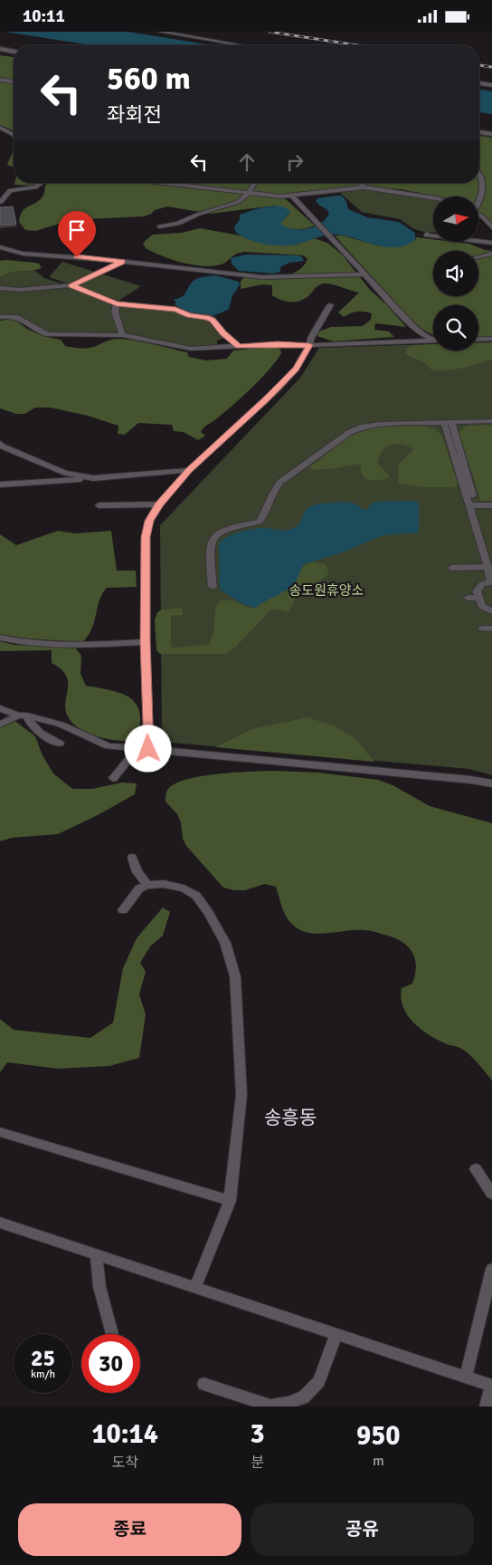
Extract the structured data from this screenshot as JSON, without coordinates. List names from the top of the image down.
{
  "districts": ["송흥동"],
  "parks": ["송도원휴양소"],
  "north": "right",
  "page": {
    "status": "10:11",
    "turn": ["560 m", "좌회전"],
    "speed": "25 km/h",
    "limit": "30",
    "eta": [
      "10:14",
      "도착",
      "3",
      "분",
      "950",
      "m"
    ],
    "buttons": ["종료", "공유"]
  }
}
